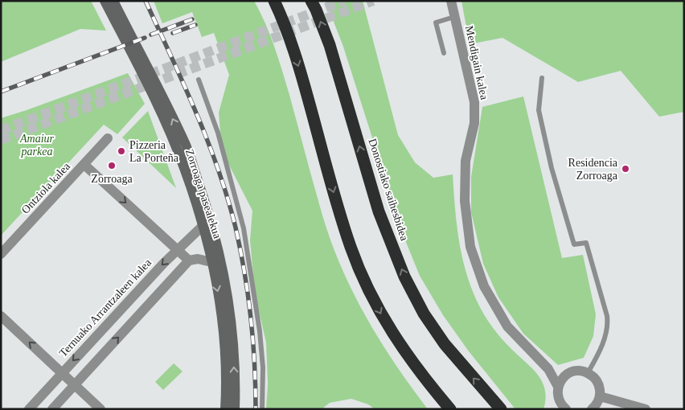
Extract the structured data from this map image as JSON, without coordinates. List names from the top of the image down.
{
  "streets": {
    "highway": ["Donostiako saihesbidea"],
    "main road": ["Zorroaga pasealekua"],
    "street": ["Mendigain kalea", "Ontziola kalea", "Ternuako Arrantzaleen kalea"]
  },
  "crossings": [
    ["Zorroaga pasealekua", "Ternuako Arrantzaleen kalea"]
  ],
  "parks": ["Amaiur parkea"],
  "places": ["Pizzeria La Porteña", "Zorroaga", "Residencia Zorroaga"]
}
